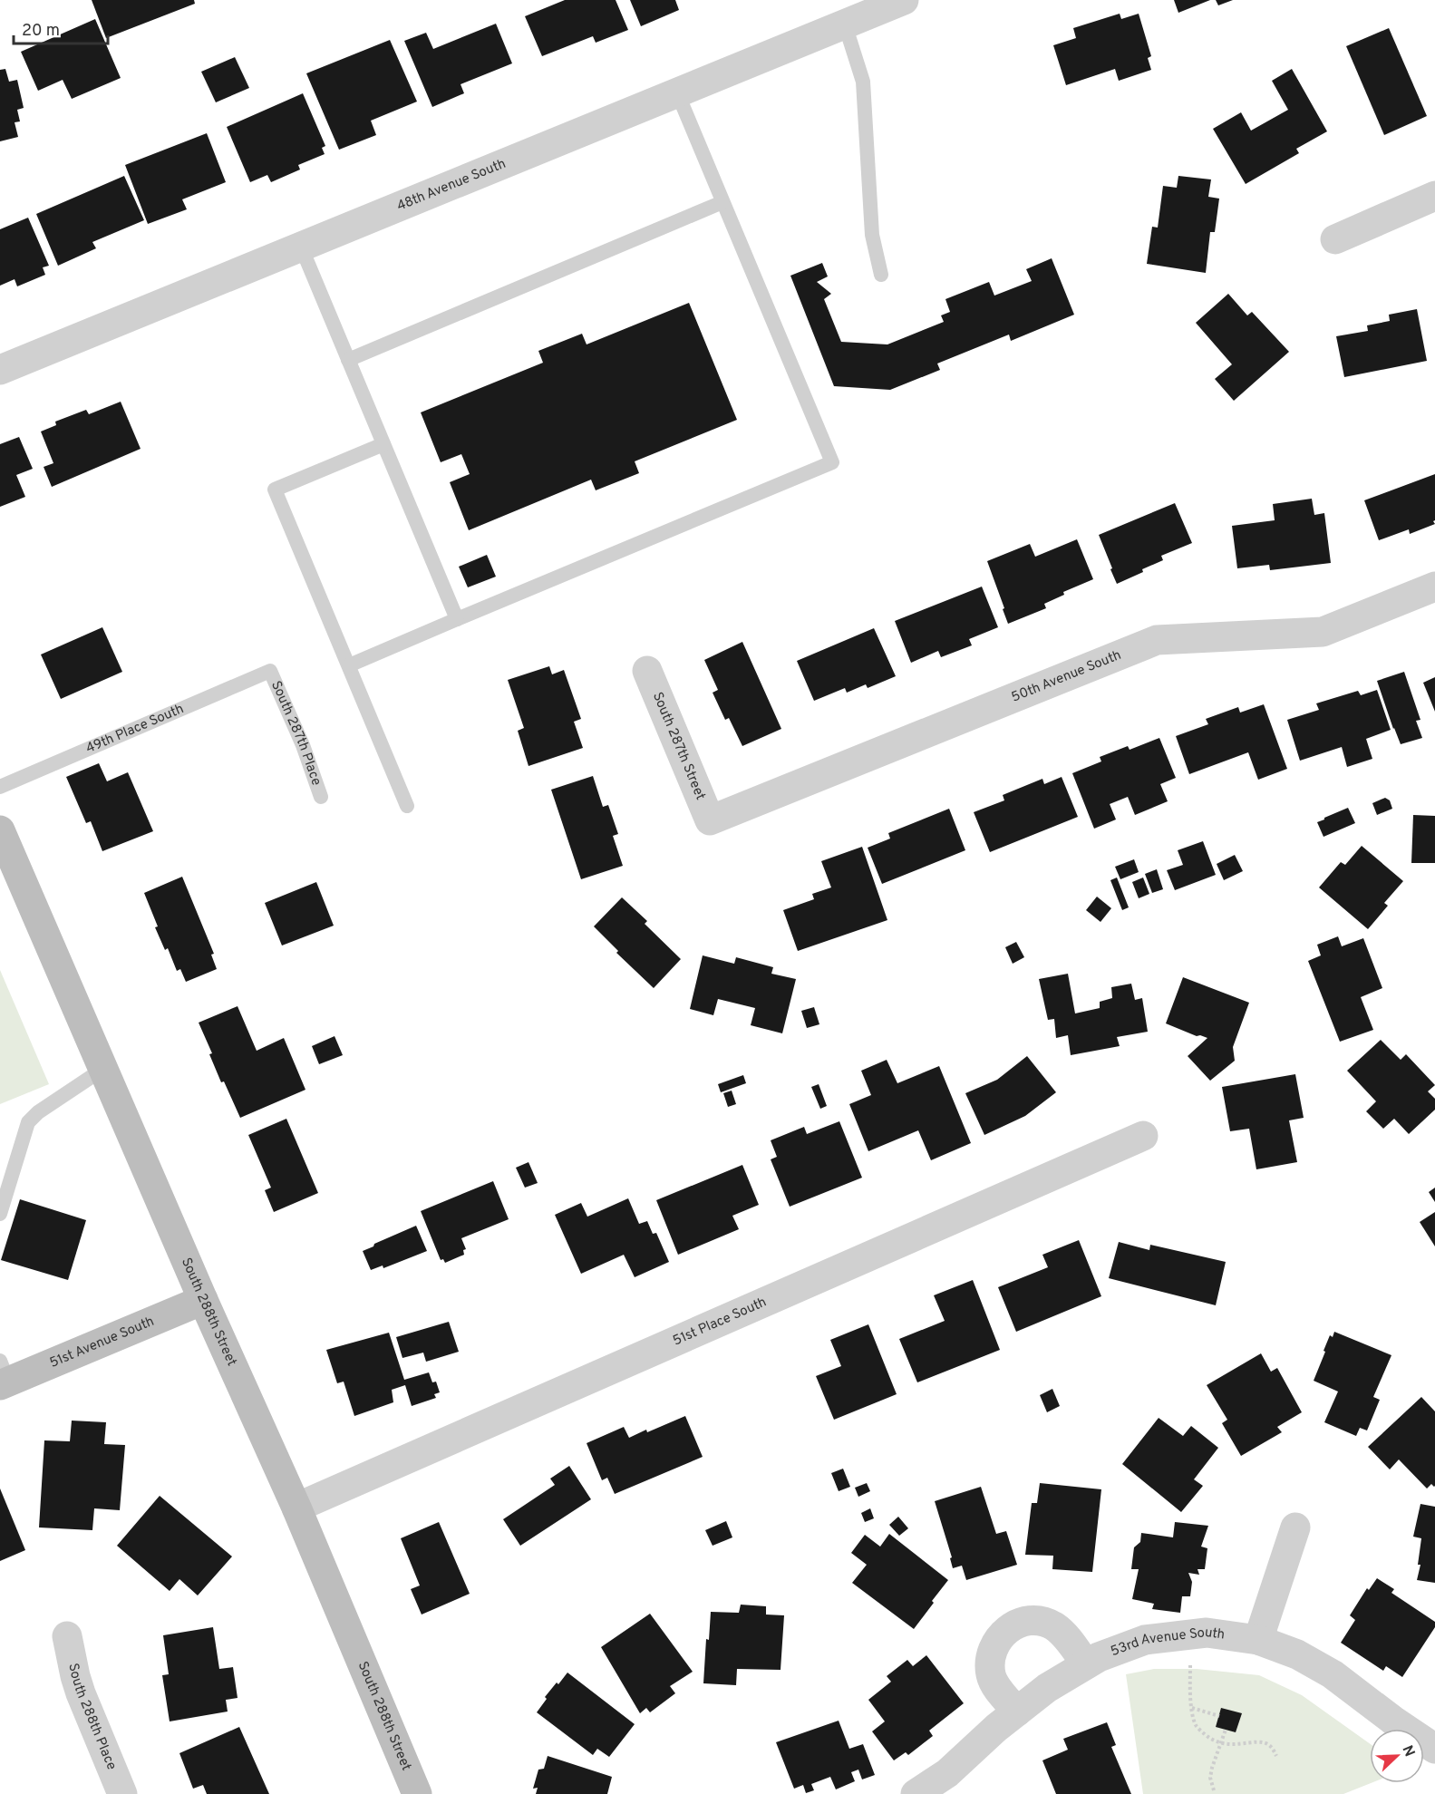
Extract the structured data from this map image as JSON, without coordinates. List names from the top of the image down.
{
  "streets": {
    "main road": ["South 288th Street", "51st Avenue South"],
    "street": [
      "48th Avenue South",
      "50th Avenue South",
      "South 287th Street",
      "51st Place South",
      "53rd Avenue South",
      "South 288th Place"
    ],
    "lane": ["49th Place South", "South 287th Place"]
  },
  "crossings": [
    ["50th Avenue South", "South 287th Street"],
    ["49th Place South", "South 287th Place"],
    ["South 288th Street", "51st Place South"],
    ["South 288th Street", "51st Avenue South"]
  ],
  "scale_bar": "20 m",
  "north": "top right"
}
